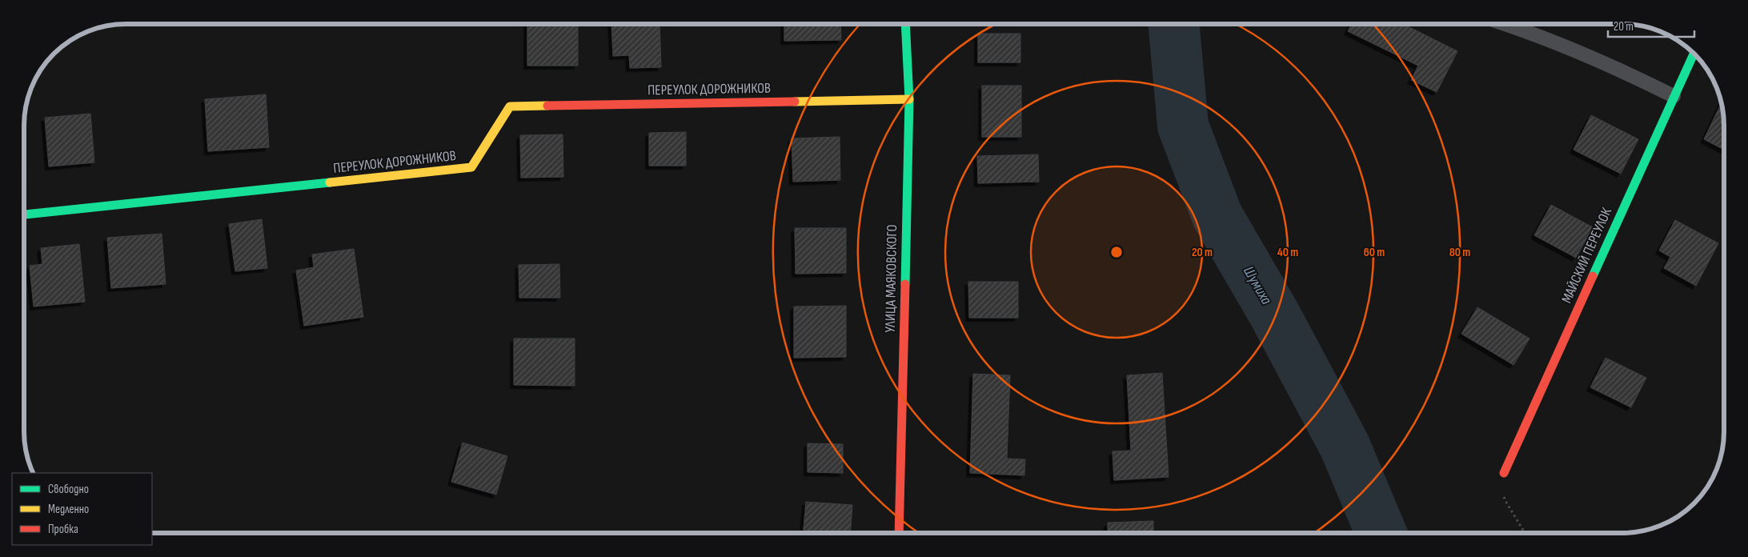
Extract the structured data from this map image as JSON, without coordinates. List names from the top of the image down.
{
  "streets": {
    "street": ["ПЕРЕУЛОК ДОРОЖНИКОВ", "МАЙСКИЙ ПЕРЕУЛОК", "УЛИЦА МАЯКОВСКОГО"]
  },
  "crossings": [
    ["ПЕРЕУЛОК ДОРОЖНИКОВ", "УЛИЦА МАЯКОВСКОГО"]
  ],
  "water": ["Шумиха"],
  "legend": ["Свободно", "Медленно", "Пробка"],
  "scale_bar": "20 m",
  "rings": [
    "20 m",
    "40 m",
    "60 m",
    "80 m"
  ]
}
